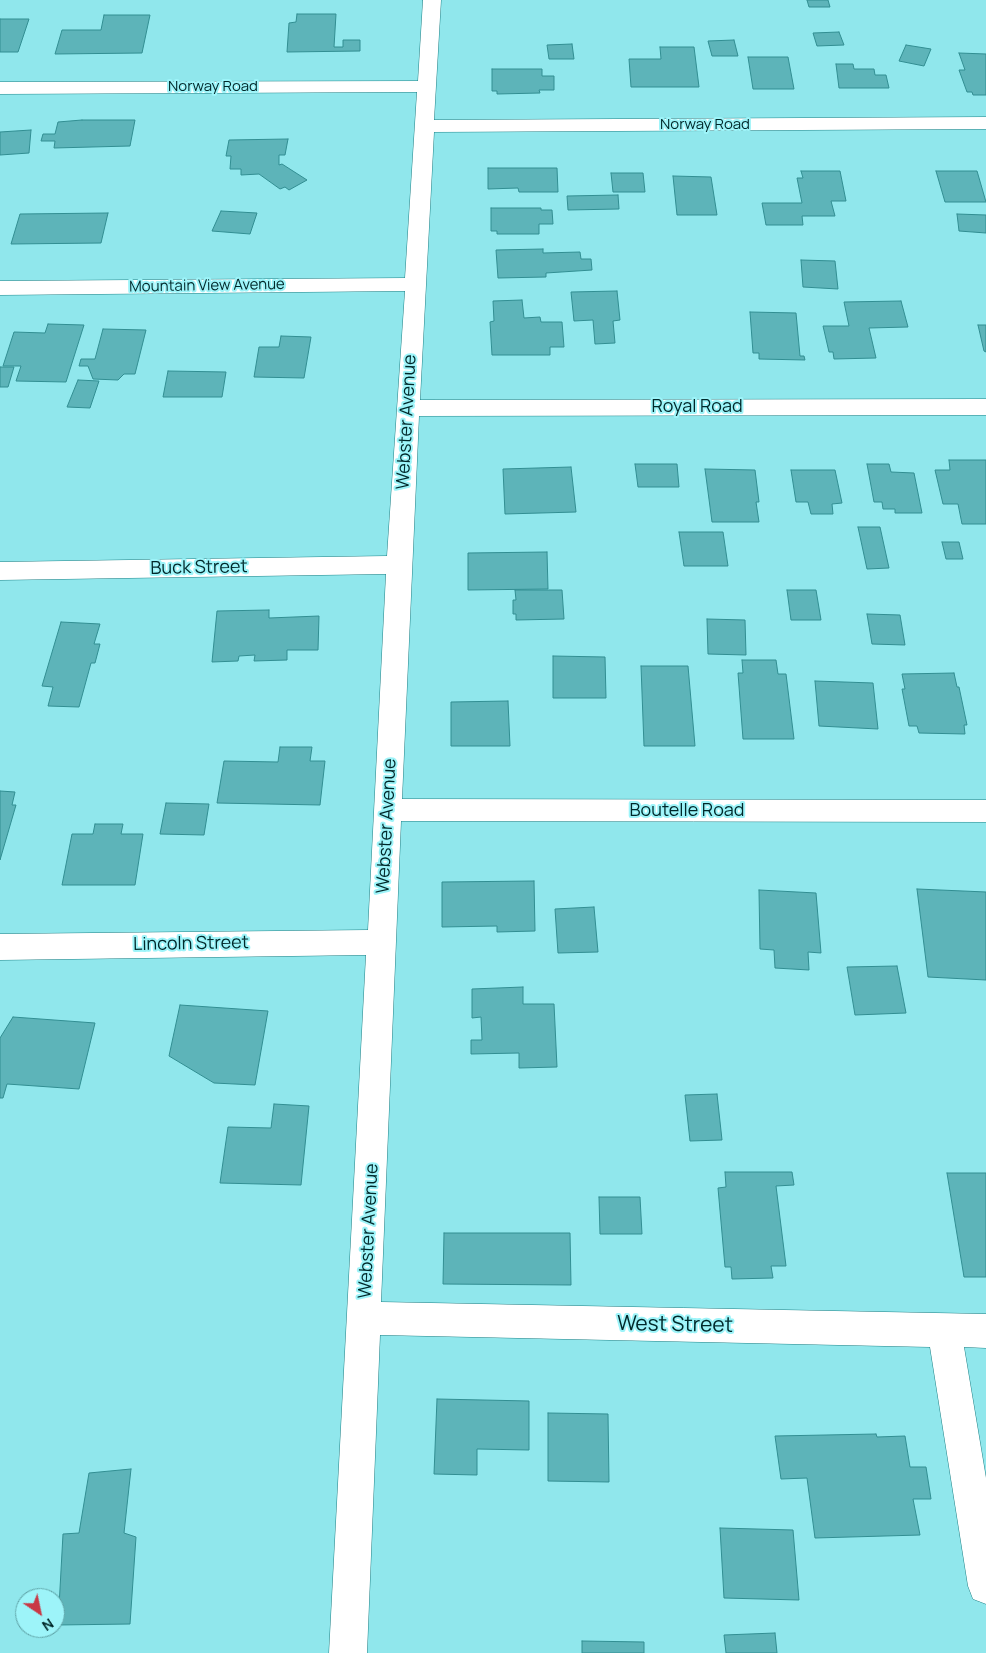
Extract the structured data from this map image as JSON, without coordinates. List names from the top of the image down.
{
  "streets": {
    "street": [
      "Norway Road",
      "Mountain View Avenue",
      "Royal Road",
      "Webster Avenue",
      "Buck Street",
      "Boutelle Road",
      "Lincoln Street",
      "West Street"
    ]
  },
  "crossings": [
    ["Norway Road", "Webster Avenue"],
    ["Mountain View Avenue", "Webster Avenue"],
    ["Royal Road", "Webster Avenue"],
    ["Webster Avenue", "Buck Street"],
    ["Webster Avenue", "Boutelle Road"],
    ["Webster Avenue", "Lincoln Street"],
    ["Webster Avenue", "West Street"]
  ],
  "north": "bottom right"
}
